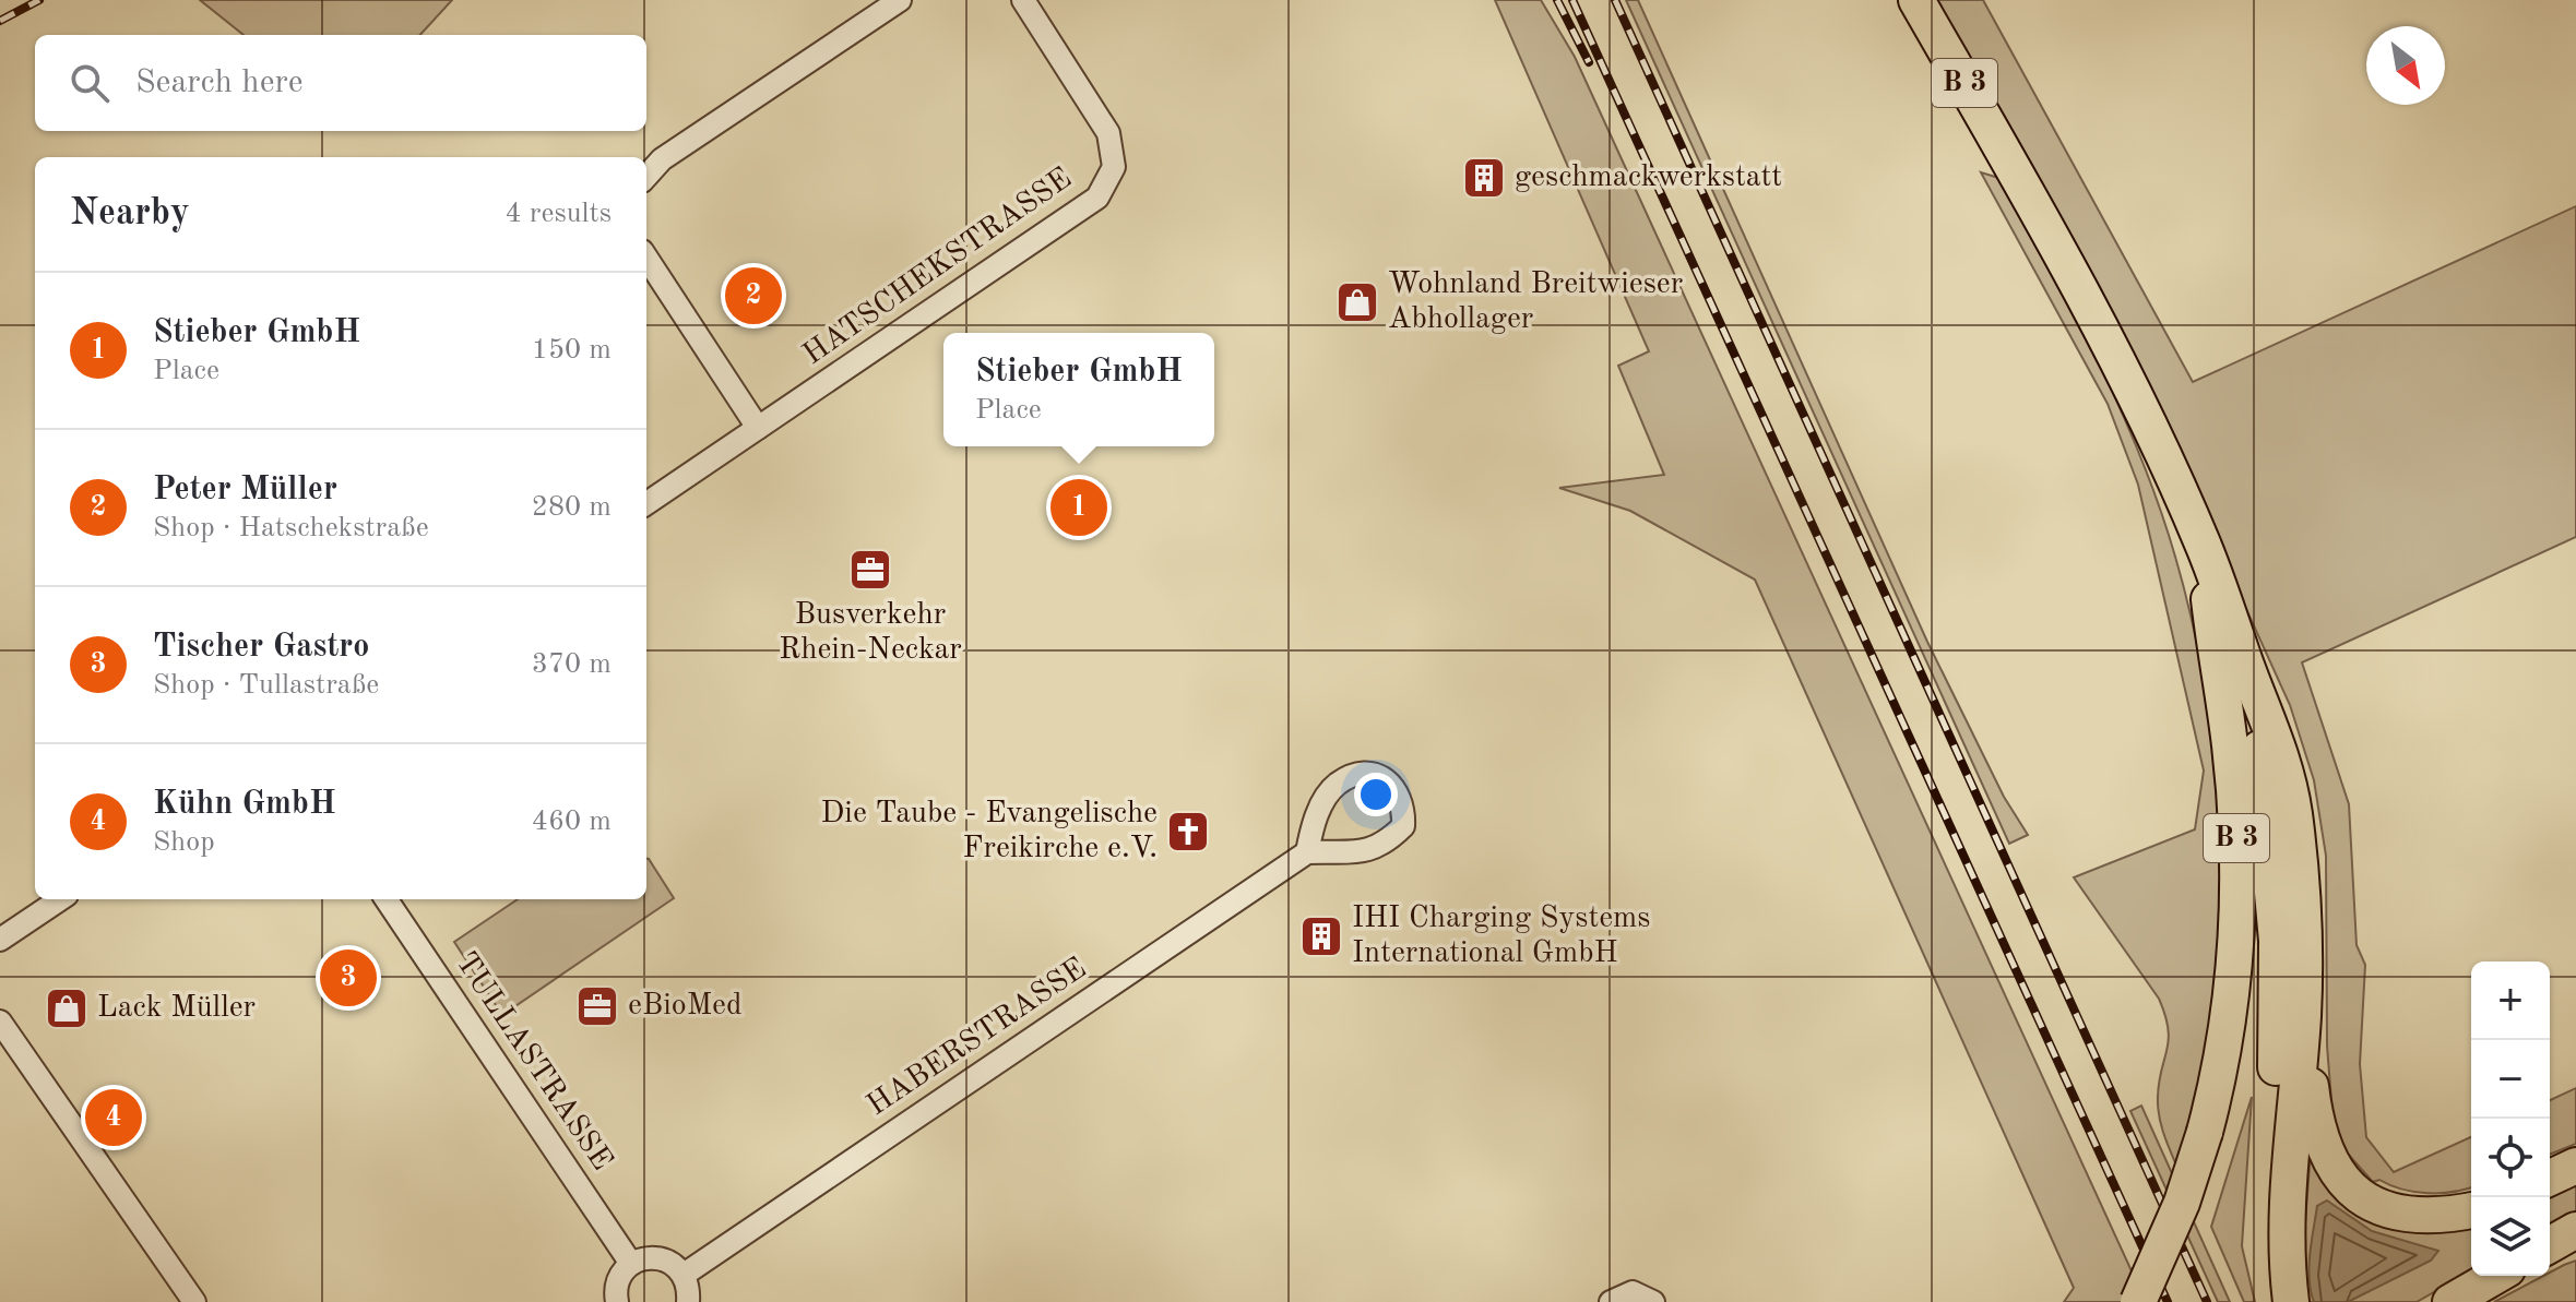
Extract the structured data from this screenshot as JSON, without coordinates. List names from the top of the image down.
{
  "streets": {
    "main road": ["B 3"],
    "street": ["HATSCHEKSTRASSE", "HABERSTRASSE", "TULLASTRASSE"]
  },
  "places": {
    "building": ["geschmackwerkstatt", "IHI Charging Systems International GmbH"],
    "shop": ["Wohnland Breitwieser Abhollager", "Lack Müller"],
    "office": ["Busverkehr Rhein-Neckar", "eBioMed"],
    "church": ["Die Taube - Evangelische Freikirche e.V."]
  },
  "north": "bottom right",
  "page": {
    "search": "Search here",
    "heading": ["Nearby", "4 results"],
    "pins": [
      "2",
      "1",
      "3",
      "4"
    ],
    "list": [
      {
        "mark": "1",
        "name": "Stieber GmbH",
        "note": "Place",
        "value": "150 m"
      },
      {
        "mark": "2",
        "name": "Peter Müller",
        "note": "Shop · Hatschekstraße",
        "value": "280 m"
      },
      {
        "mark": "3",
        "name": "Tischer Gastro",
        "note": "Shop · Tullastraße",
        "value": "370 m"
      },
      {
        "mark": "4",
        "name": "Kühn GmbH",
        "note": "Shop",
        "value": "460 m"
      }
    ],
    "popup": ["Stieber GmbH", "Place"],
    "map_buttons": ["+", "−"]
  }
}
